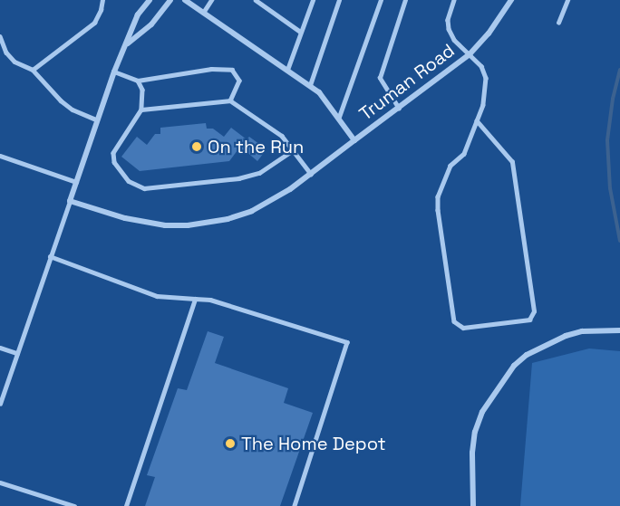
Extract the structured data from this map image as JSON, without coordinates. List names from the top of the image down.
{
  "streets": {
    "street": ["Truman Road"]
  },
  "places": ["On the Run", "The Home Depot"]
}
